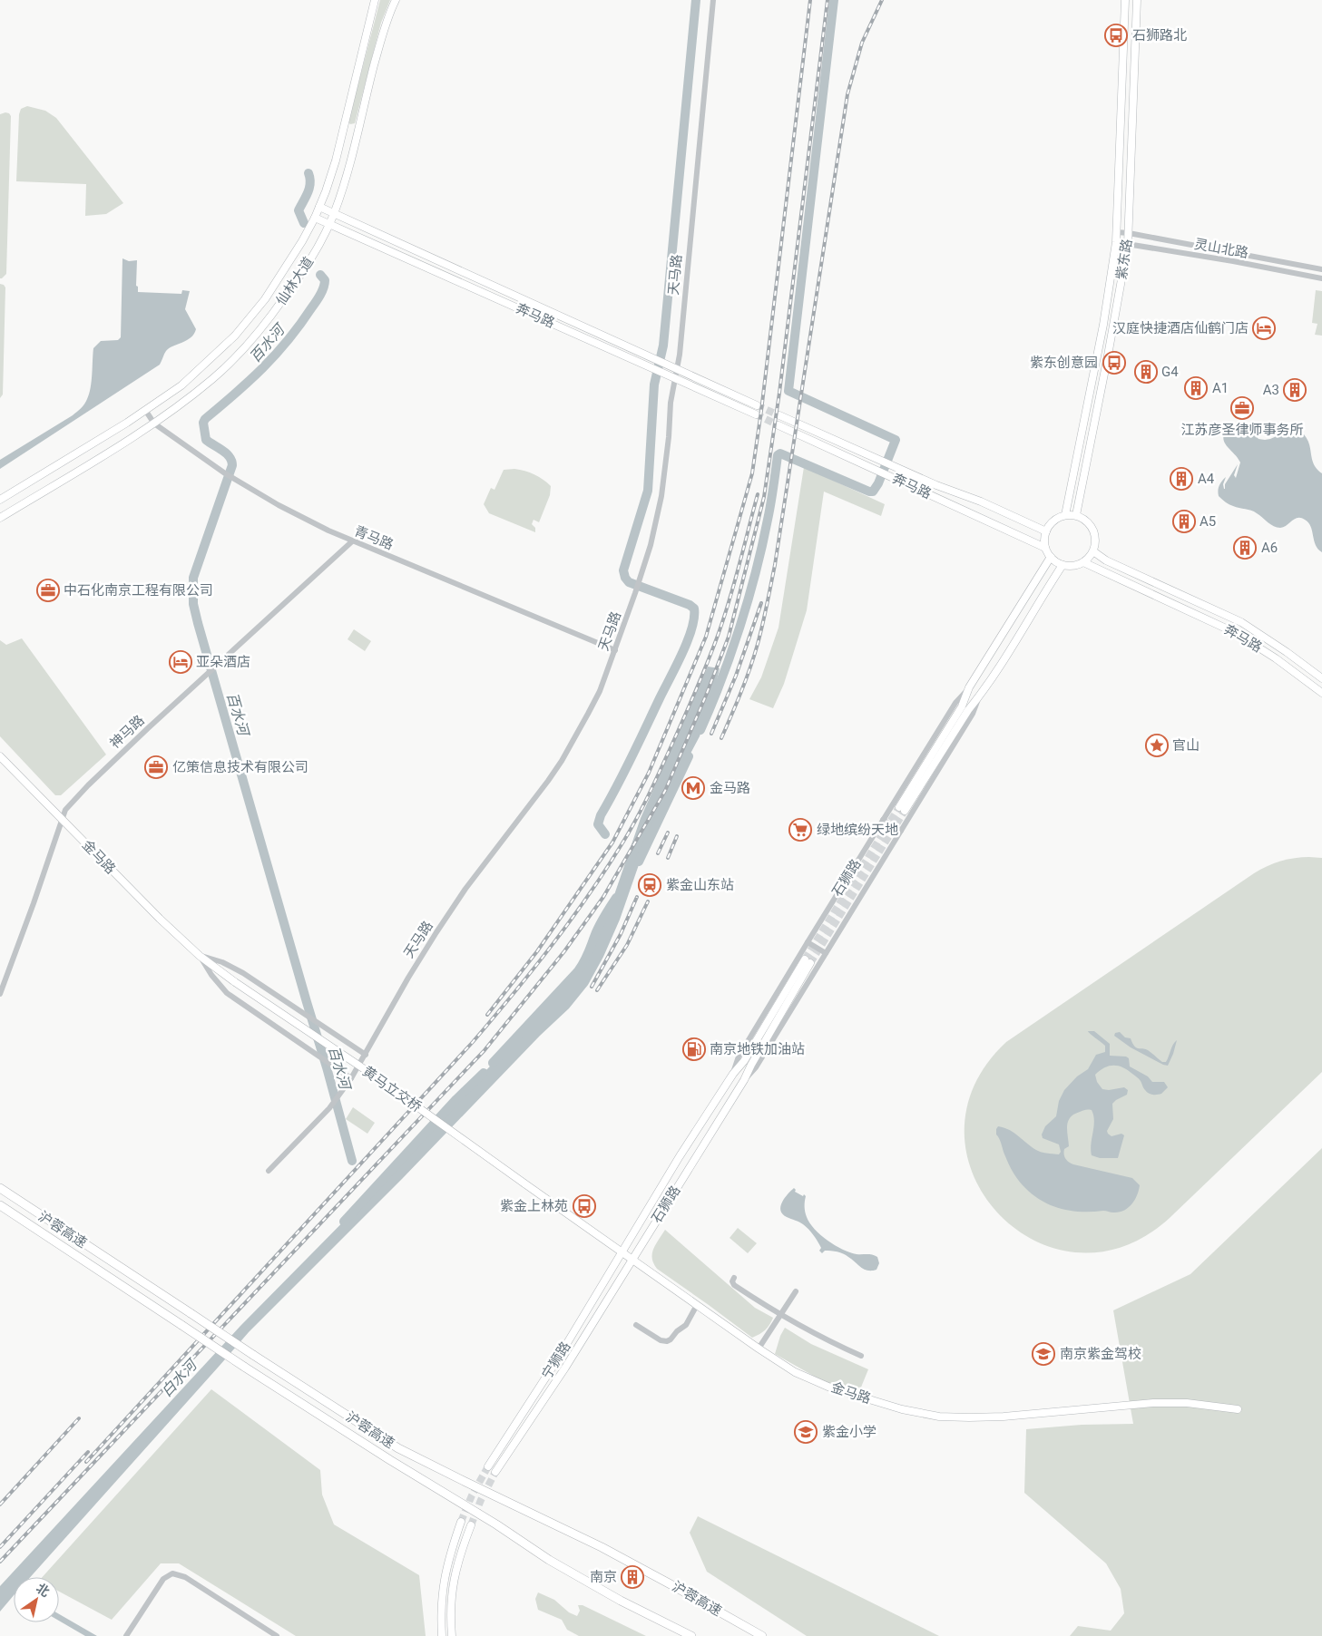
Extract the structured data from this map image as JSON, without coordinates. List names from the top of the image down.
{
  "streets": {
    "highway": ["沪蓉高速"],
    "main road": [
      "紫东路",
      "仙林大道",
      "奔马路",
      "金马路",
      "石狮路",
      "黄马立交桥",
      "宁狮路"
    ],
    "street": [
      "灵山北路",
      "天马路",
      "青马路",
      "神马路"
    ]
  },
  "crossings": [
    ["灵山北路", "紫东路"],
    ["紫东路", "奔马路"],
    ["紫东路", "石狮路"],
    ["天马路", "奔马路"],
    ["天马路", "青马路"],
    ["天马路", "金马路"],
    ["仙林大道", "奔马路"],
    ["仙林大道", "青马路"],
    ["奔马路", "石狮路"],
    ["青马路", "神马路"],
    ["神马路", "金马路"],
    ["金马路", "石狮路"],
    ["金马路", "黄马立交桥"],
    ["金马路", "宁狮路"],
    ["石狮路", "宁狮路"]
  ],
  "water": ["百水河", "白水河"],
  "places": {
    "bus stop": ["石狮路北", "紫东创意园", "紫金上林苑"],
    "hotel": ["汉庭快捷酒店仙鹤门店", "亚朵酒店"],
    "building": [
      "G4",
      "A1",
      "A3",
      "A4",
      "A5",
      "A6",
      "南京"
    ],
    "office": ["江苏彦圣律师事务所", "中石化南京工程有限公司", "亿策信息技术有限公司"],
    "place": ["官山"],
    "metro station": ["金马路"],
    "supermarket": ["绿地缤纷天地"],
    "station": ["紫金山东站"],
    "fuel station": ["南京地铁加油站"],
    "school or university": ["南京紫金驾校", "紫金小学"]
  },
  "north": "top right"
}
